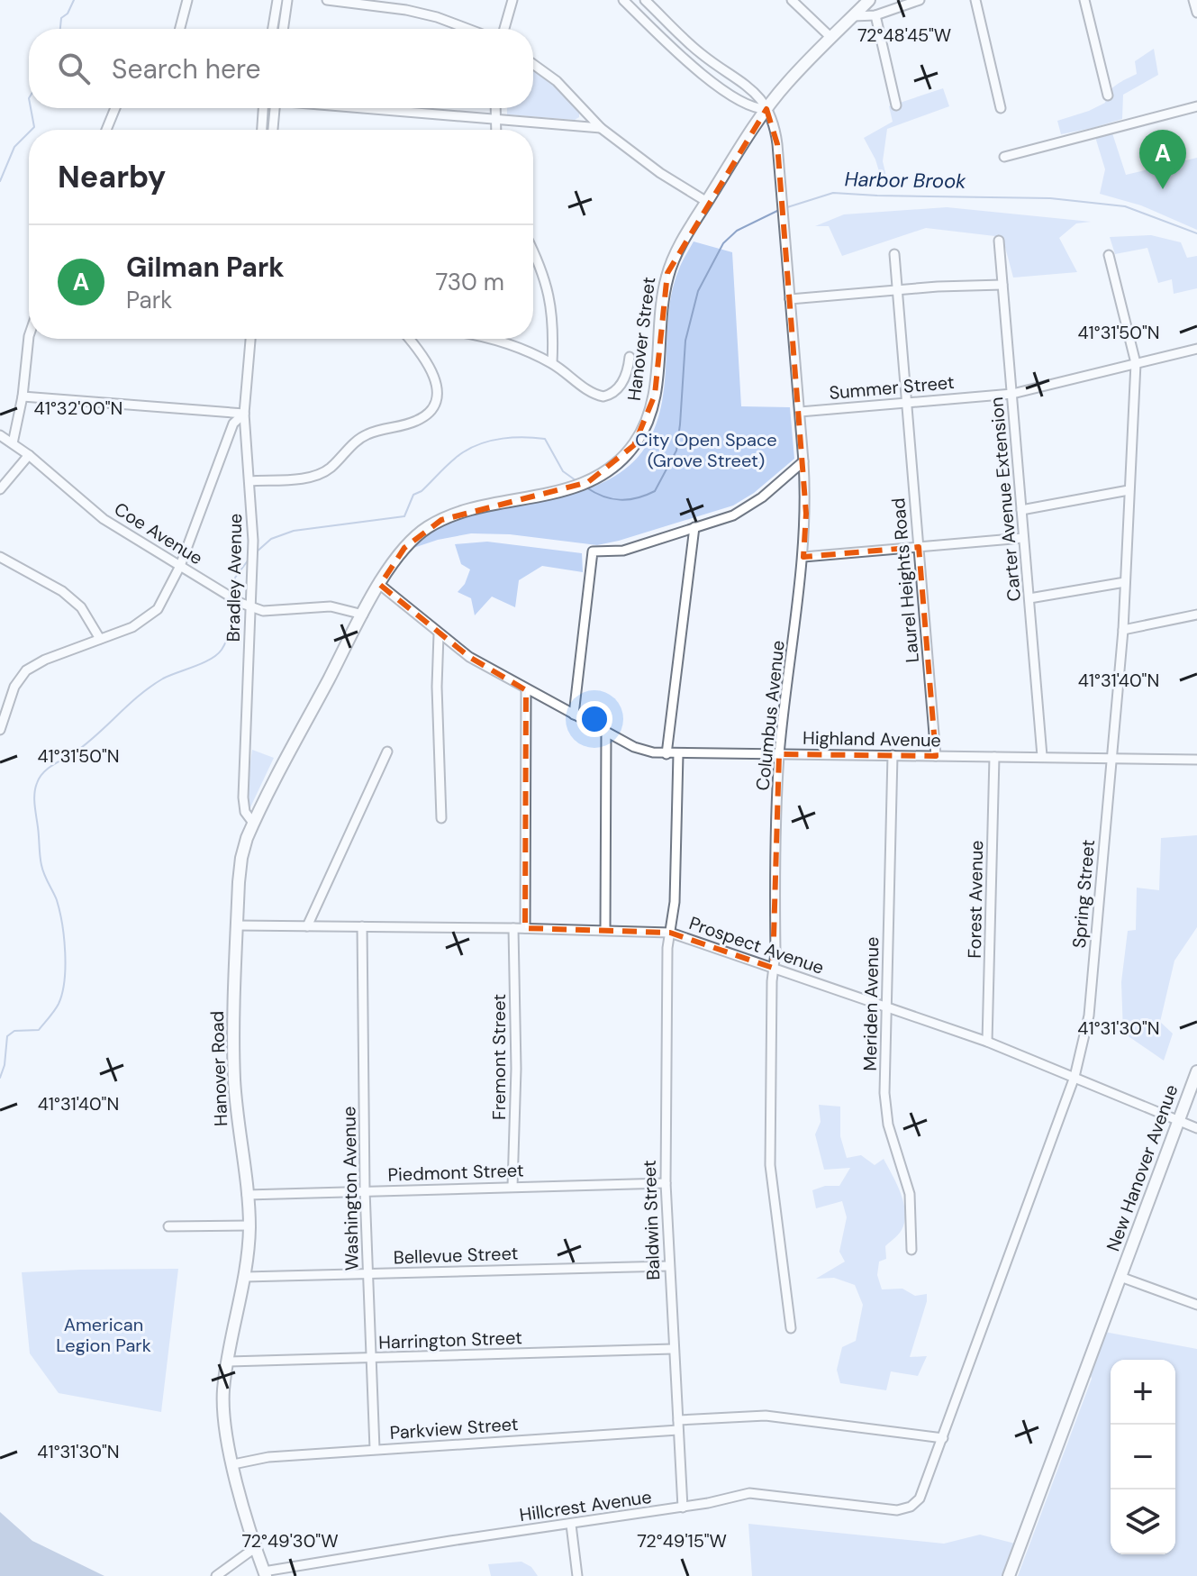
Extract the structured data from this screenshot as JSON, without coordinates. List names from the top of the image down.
{
  "streets": {
    "main road": ["Hanover Street", "Hanover Road", "New Hanover Avenue"],
    "street": [
      "Summer Street",
      "Carter Avenue Extension",
      "Coe Avenue",
      "Bradley Avenue",
      "Laurel Heights Road",
      "Columbus Avenue",
      "Highland Avenue",
      "Spring Street",
      "Forest Avenue",
      "Prospect Avenue",
      "Meriden Avenue",
      "Fremont Street",
      "Piedmont Street",
      "Washington Avenue",
      "Baldwin Street",
      "Bellevue Street",
      "Harrington Street",
      "Parkview Street",
      "Hillcrest Avenue"
    ]
  },
  "crossings": [
    ["Hanover Street", "Columbus Avenue"],
    ["Hanover Street", "Highland Avenue"],
    ["Hanover Street", "Hanover Road"],
    ["Summer Street", "Carter Avenue Extension"],
    ["Summer Street", "Laurel Heights Road"],
    ["Summer Street", "Columbus Avenue"],
    ["Summer Street", "Spring Street"],
    ["Carter Avenue Extension", "Highland Avenue"],
    ["Coe Avenue", "Bradley Avenue"],
    ["Coe Avenue", "Hanover Road"],
    ["Bradley Avenue", "Hanover Road"],
    ["Laurel Heights Road", "Highland Avenue"],
    ["Columbus Avenue", "Highland Avenue"],
    ["Columbus Avenue", "Prospect Avenue"],
    ["Highland Avenue", "Spring Street"],
    ["Highland Avenue", "Forest Avenue"],
    ["Highland Avenue", "Meriden Avenue"],
    ["Highland Avenue", "Hanover Road"],
    ["Highland Avenue", "Baldwin Street"],
    ["Spring Street", "Prospect Avenue"],
    ["Spring Street", "Parkview Street"],
    ["Spring Street", "Hillcrest Avenue"],
    ["Forest Avenue", "Prospect Avenue"],
    ["Prospect Avenue", "Meriden Avenue"],
    ["Prospect Avenue", "Fremont Street"],
    ["Prospect Avenue", "Hanover Road"],
    ["Prospect Avenue", "New Hanover Avenue"],
    ["Prospect Avenue", "Washington Avenue"],
    ["Prospect Avenue", "Baldwin Street"],
    ["Fremont Street", "Piedmont Street"],
    ["Hanover Road", "Piedmont Street"],
    ["Hanover Road", "Bellevue Street"],
    ["Hanover Road", "Harrington Street"],
    ["Hanover Road", "Parkview Street"],
    ["Hanover Road", "Hillcrest Avenue"],
    ["Piedmont Street", "Washington Avenue"],
    ["Piedmont Street", "Baldwin Street"],
    ["Washington Avenue", "Bellevue Street"],
    ["Washington Avenue", "Harrington Street"],
    ["Washington Avenue", "Parkview Street"],
    ["Baldwin Street", "Bellevue Street"],
    ["Baldwin Street", "Harrington Street"],
    ["Baldwin Street", "Parkview Street"],
    ["Baldwin Street", "Hillcrest Avenue"]
  ],
  "water": ["Harbor Brook"],
  "parks": ["City Open Space (Grove Street)", "American Legion Park"],
  "page": {
    "search": "Search here",
    "pins": "A",
    "heading": "Nearby",
    "list": [
      {
        "mark": "A",
        "name": "Gilman Park",
        "note": "Park",
        "value": "730 m"
      }
    ],
    "map_buttons": ["+", "−"]
  },
  "coordinates": [
    "72°48'45\"W",
    "41°31'50\"N",
    "41°32'00\"N",
    "41°31'40\"N",
    "41°31'30\"N",
    "72°49'30\"W",
    "72°49'15\"W"
  ]
}
